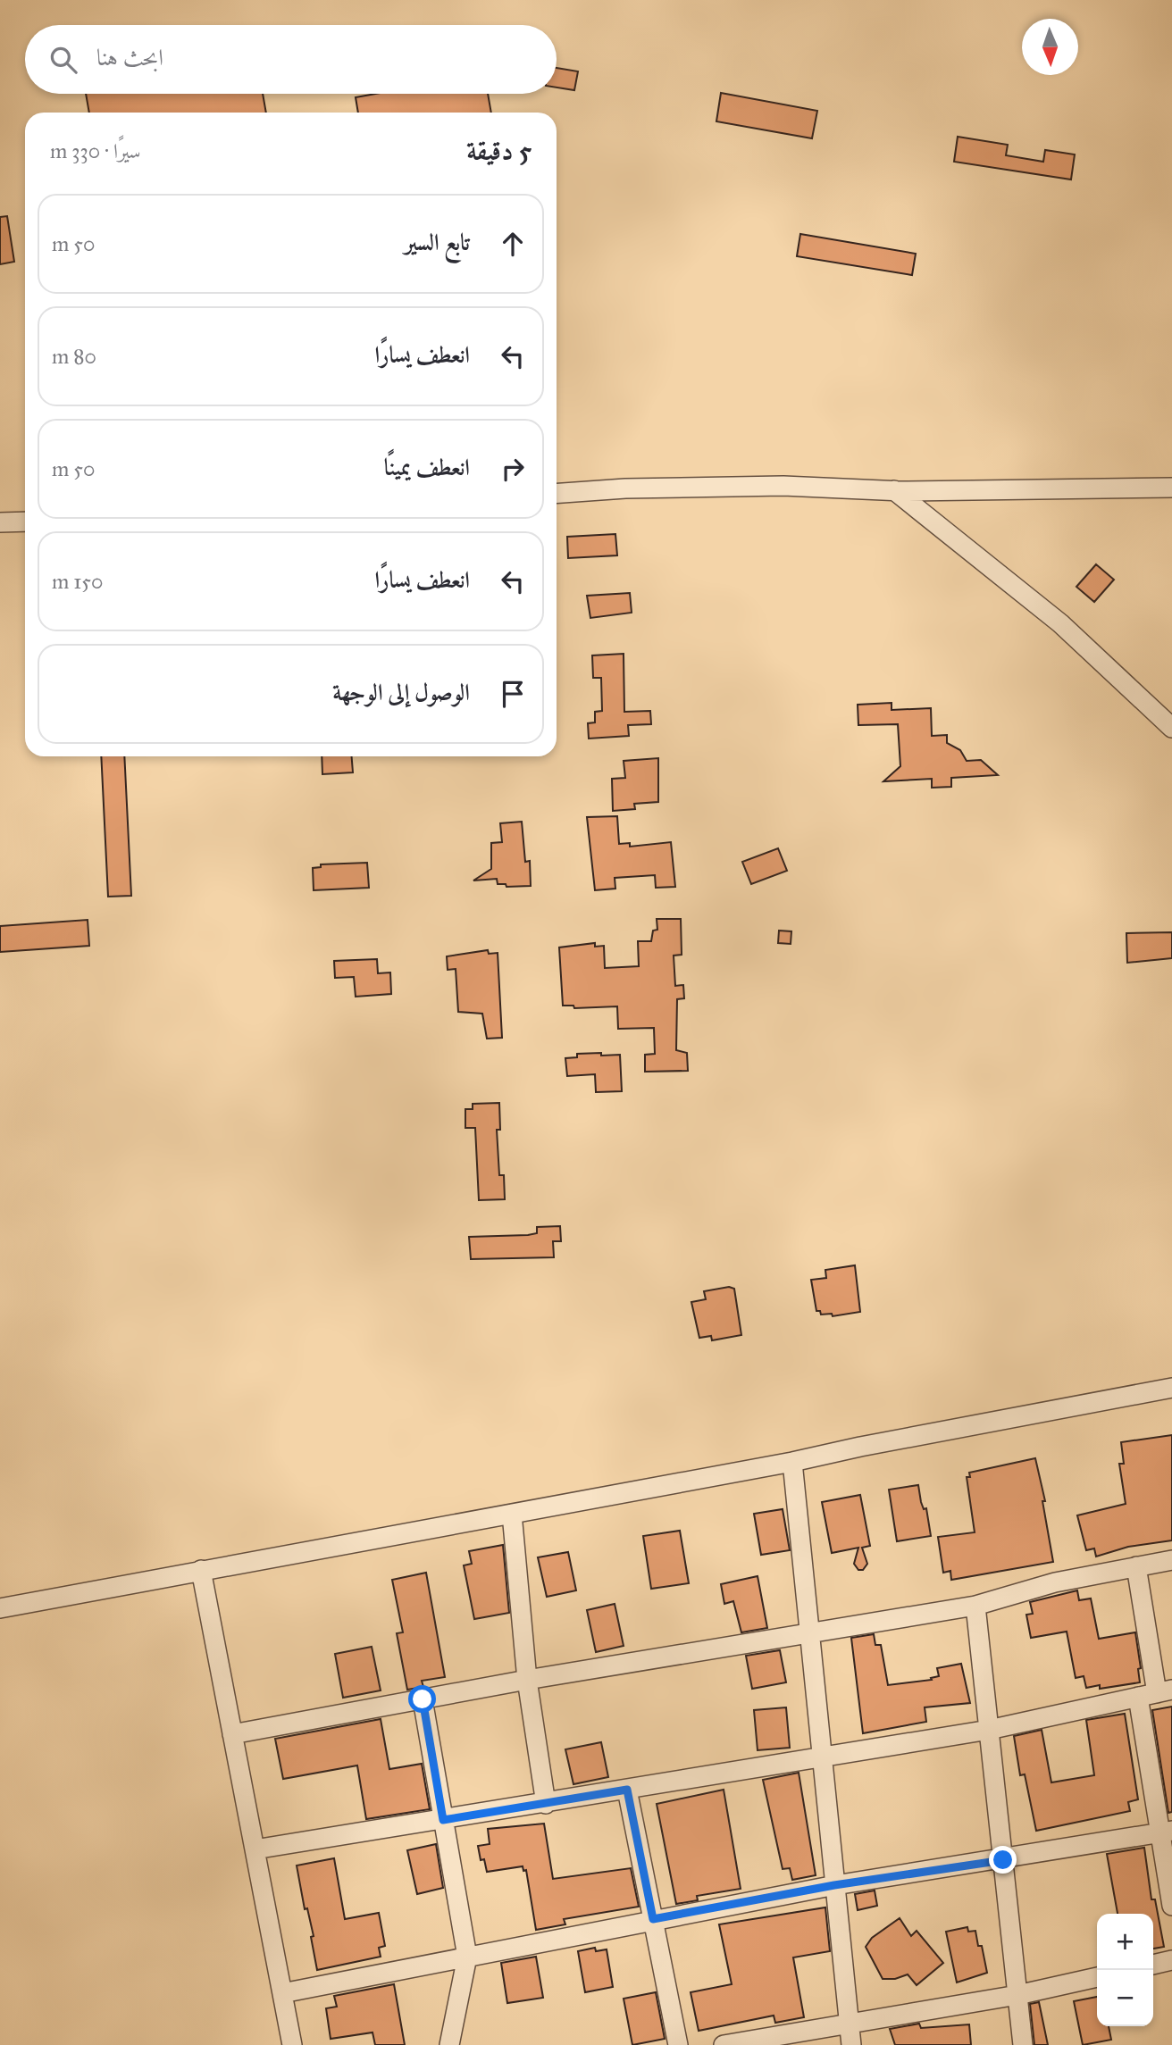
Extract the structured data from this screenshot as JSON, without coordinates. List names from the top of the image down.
{
  "north": "bottom",
  "page": {
    "search": "ابحث هنا",
    "heading": ["5 دقيقة", "سيرًا · 330 m"],
    "list": [
      ["تابع السير", "50 m"],
      ["انعطف يسارًا", "80 m"],
      ["انعطف يمينًا", "50 m"],
      ["انعطف يسارًا", "150 m"],
      "الوصول إلى الوجهة"
    ],
    "map_buttons": ["+", "−"]
  }
}
